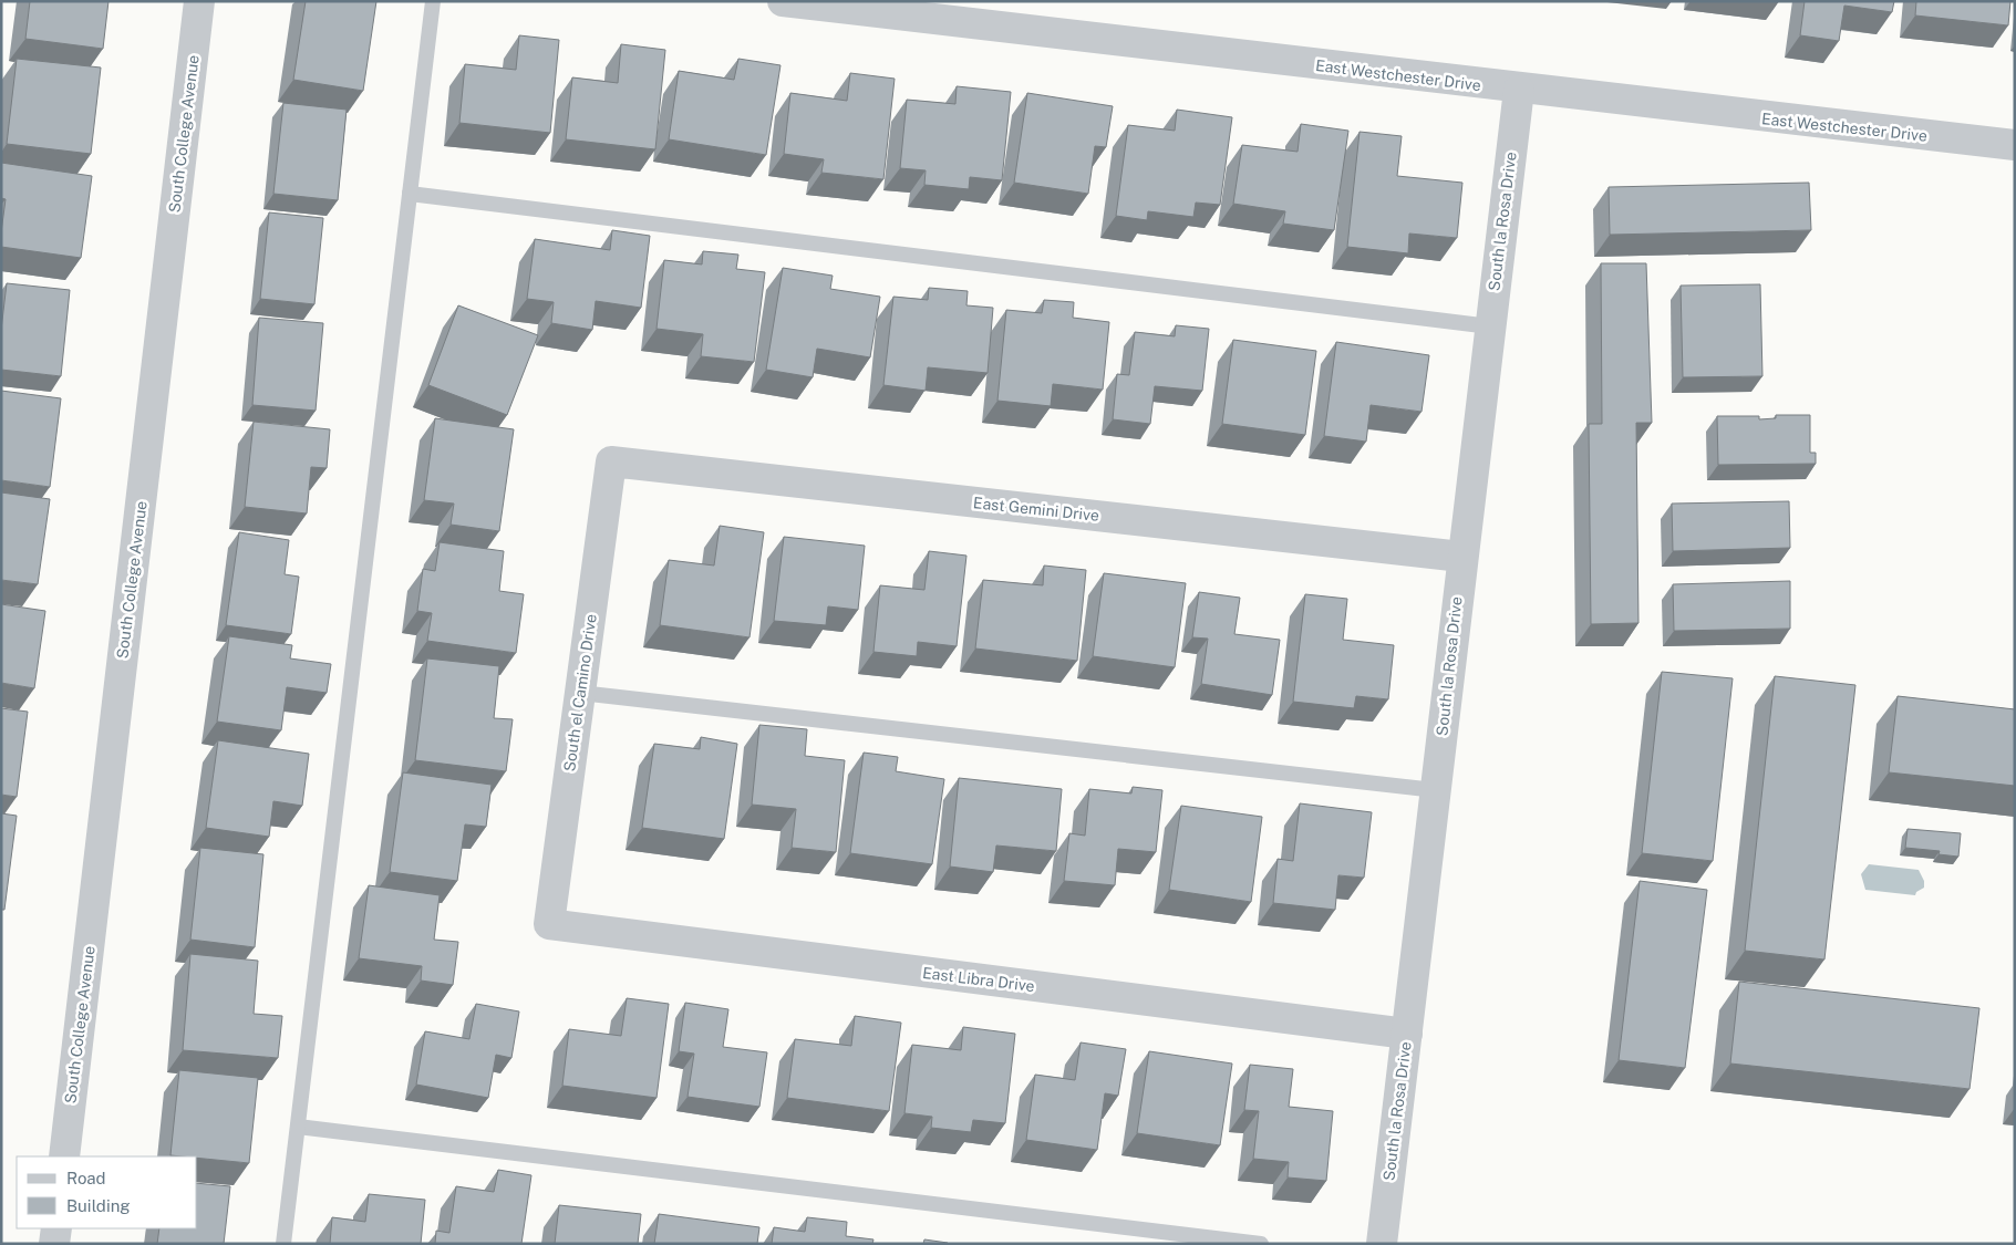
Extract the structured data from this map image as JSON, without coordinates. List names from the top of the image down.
{
  "streets": {
    "street": [
      "East Westchester Drive",
      "South College Avenue",
      "South la Rosa Drive",
      "East Gemini Drive",
      "South el Camino Drive",
      "East Libra Drive"
    ]
  },
  "crossings": [
    ["East Westchester Drive", "South la Rosa Drive"],
    ["South la Rosa Drive", "East Gemini Drive"],
    ["South la Rosa Drive", "East Libra Drive"],
    ["East Gemini Drive", "South el Camino Drive"],
    ["South el Camino Drive", "East Libra Drive"]
  ],
  "legend": ["Road", "Building"]
}
